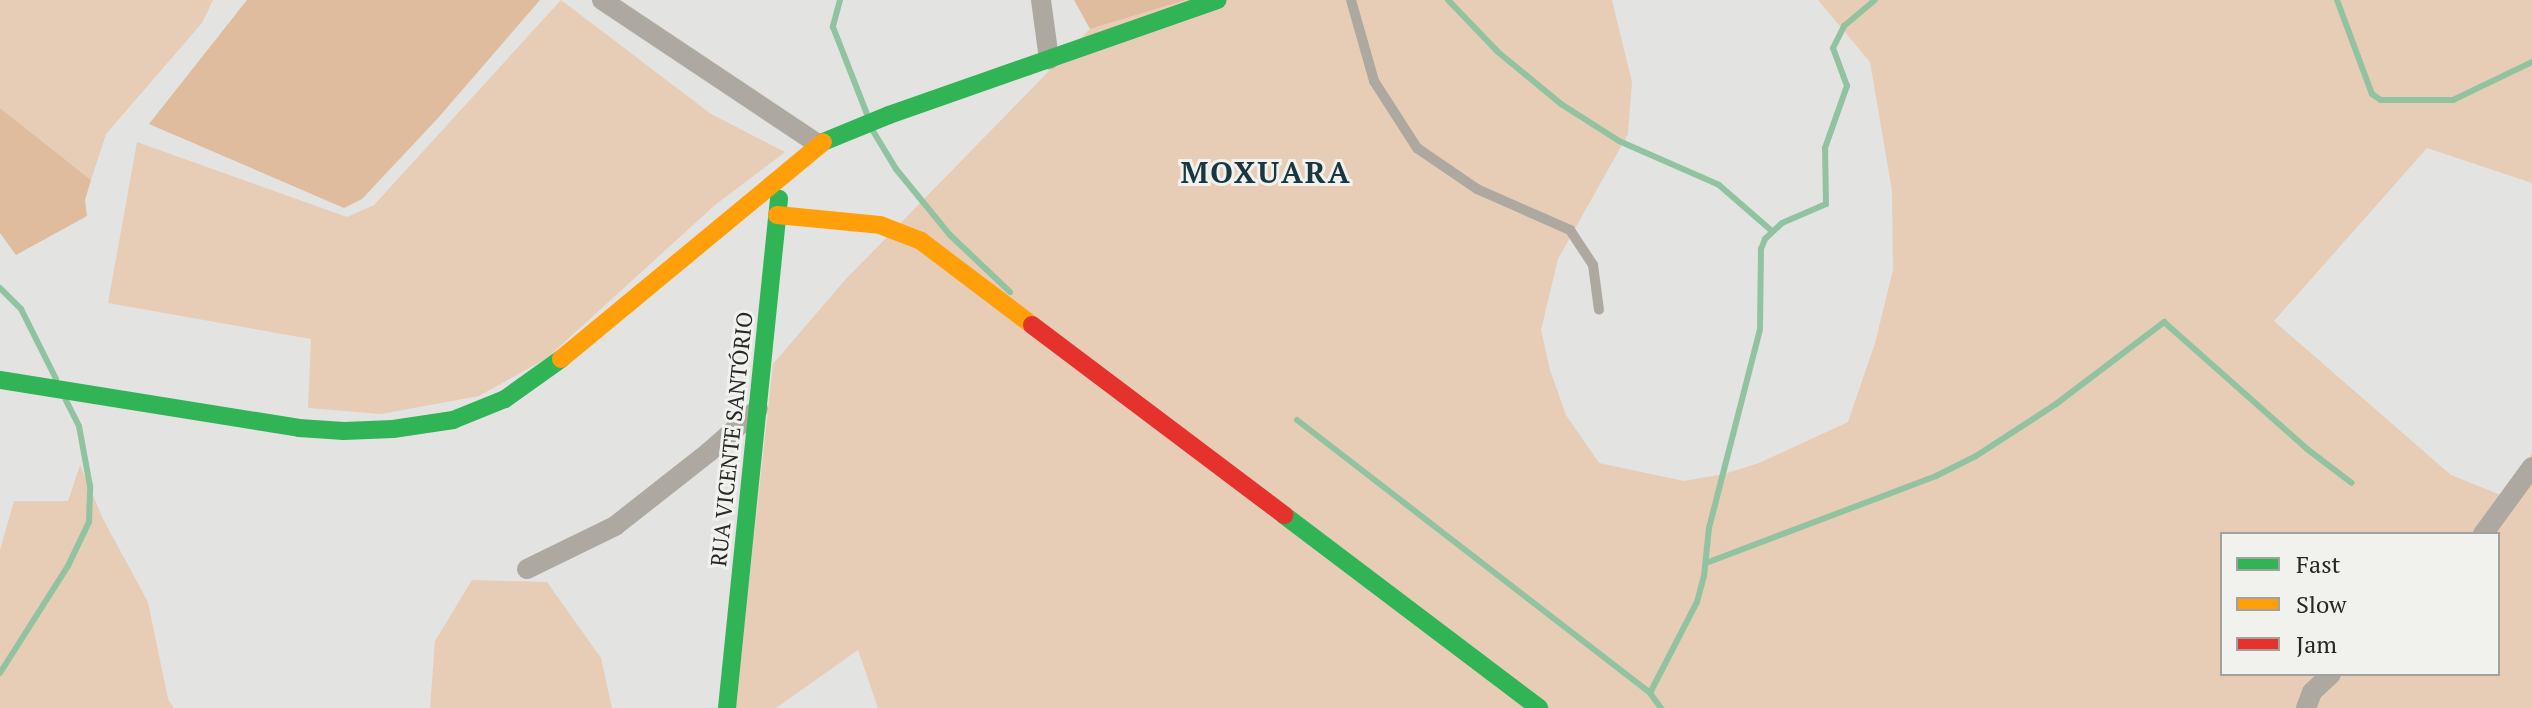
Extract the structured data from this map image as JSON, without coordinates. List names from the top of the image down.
{
  "streets": {
    "street": ["RUA VICENTE SANTÓRIO"]
  },
  "districts": ["MOXUARA"],
  "legend": ["Fast", "Slow", "Jam"]
}
